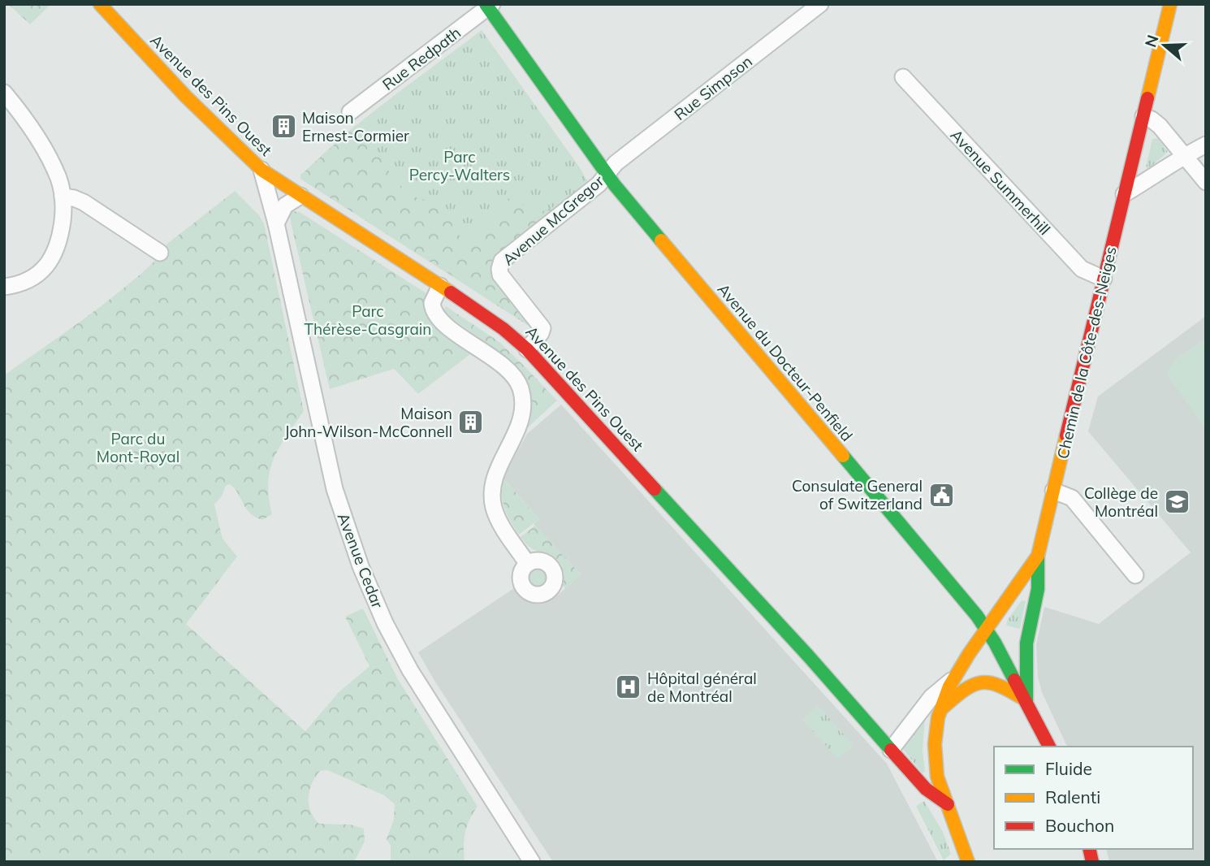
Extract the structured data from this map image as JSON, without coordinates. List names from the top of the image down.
{
  "streets": {
    "main road": ["Avenue des Pins Ouest", "Chemin de la Côte-des-Neiges", "Avenue du Docteur-Penfield"],
    "street": [
      "Rue Redpath",
      "Rue Simpson",
      "Avenue Summerhill",
      "Avenue McGregor",
      "Avenue Cedar"
    ]
  },
  "crossings": [
    ["Rue Redpath", "Avenue du Docteur-Penfield"],
    ["Rue Simpson", "Avenue McGregor"],
    ["Rue Simpson", "Avenue du Docteur-Penfield"],
    ["Avenue des Pins Ouest", "Avenue McGregor"],
    ["Avenue des Pins Ouest", "Chemin de la Côte-des-Neiges"],
    ["Avenue des Pins Ouest", "Avenue Cedar"],
    ["Avenue Summerhill", "Chemin de la Côte-des-Neiges"],
    ["Avenue McGregor", "Avenue du Docteur-Penfield"],
    ["Chemin de la Côte-des-Neiges", "Avenue du Docteur-Penfield"]
  ],
  "parks": ["Parc Percy-Walters", "Parc Thérèse-Casgrain", "Parc du Mont-Royal"],
  "places": {
    "building": ["Maison Ernest-Cormier", "Maison John-Wilson-McConnell"],
    "public building": ["Consulate General of Switzerland"],
    "school or university": ["Collège de Montréal"],
    "hospital": ["Hôpital général de Montréal"]
  },
  "legend": ["Fluide", "Ralenti", "Bouchon"],
  "north": "left"
}
